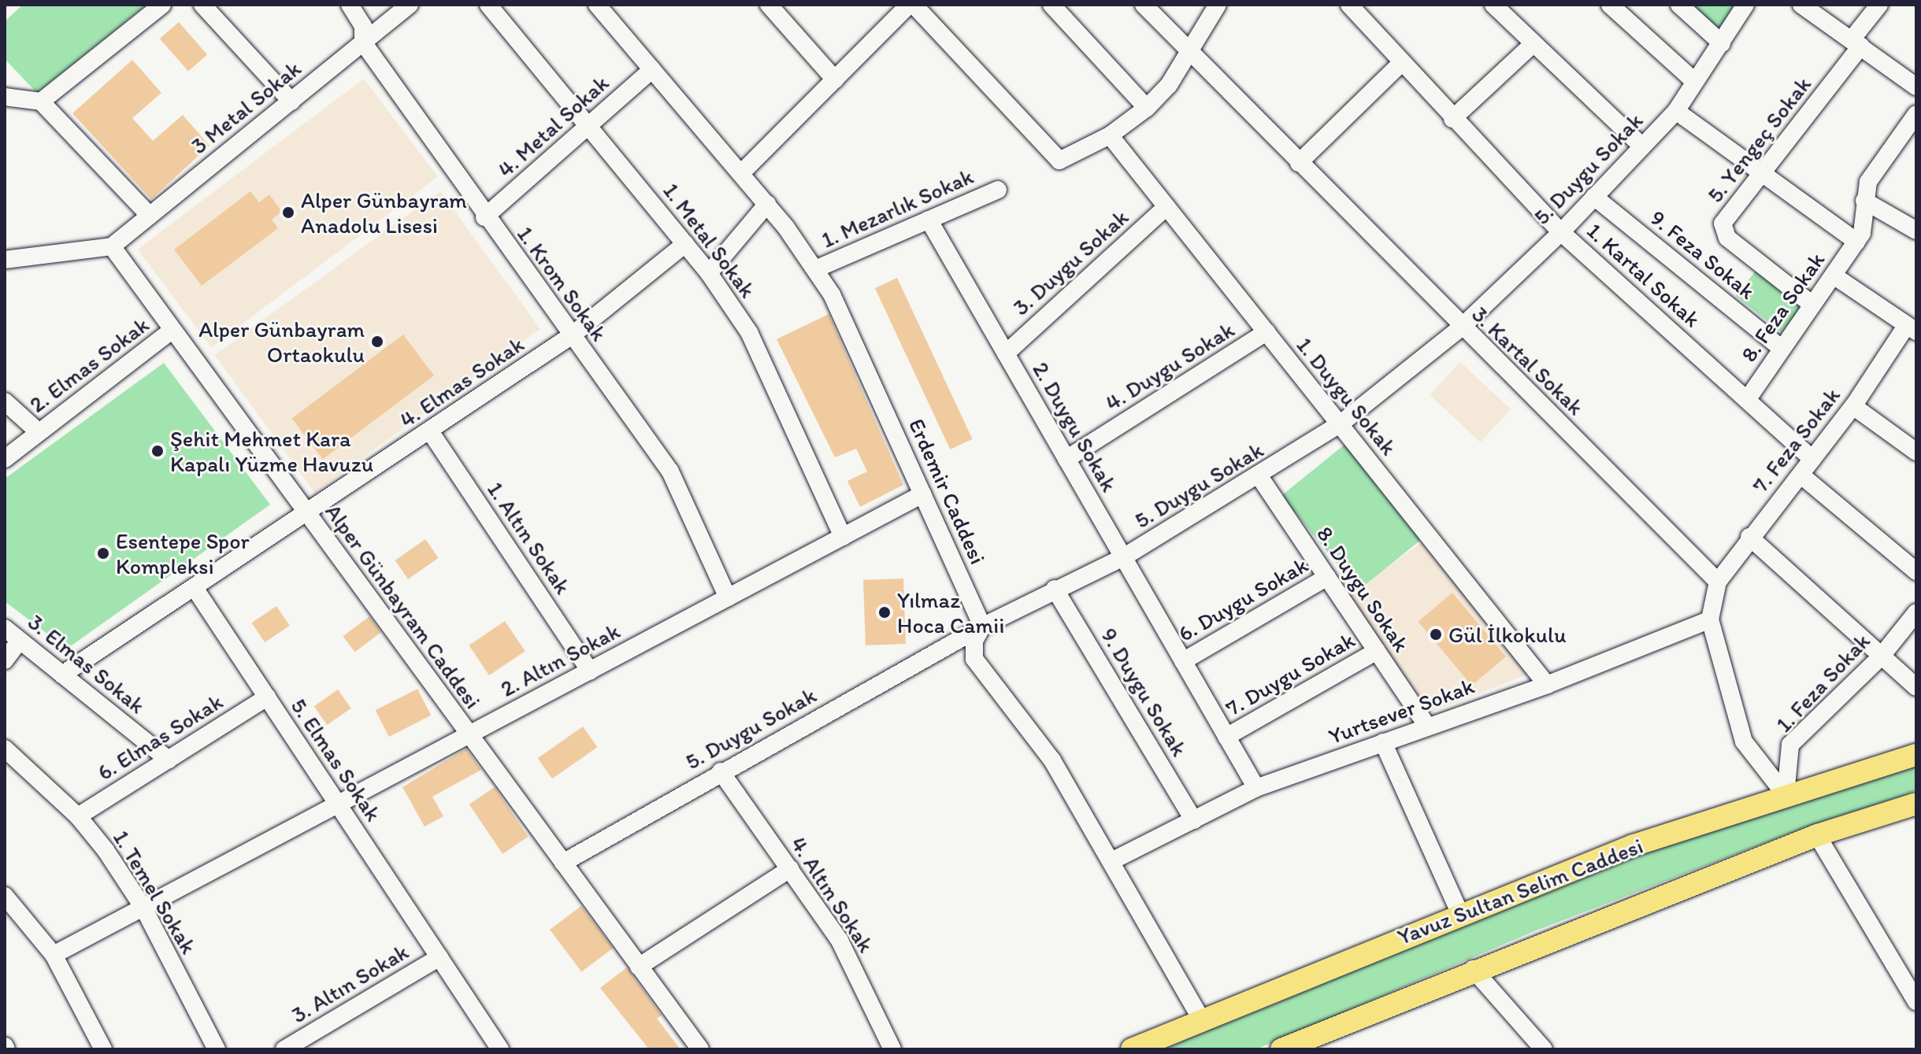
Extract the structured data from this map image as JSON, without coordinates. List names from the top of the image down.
{
  "streets": {
    "main road": ["Yavuz Sultan Selim Caddesi"],
    "street": [
      "3 Metal Sokak",
      "4. Metal Sokak",
      "5. Yengeç Sokak",
      "5. Duygu Sokak",
      "1. Mezarlık Sokak",
      "1. Metal Sokak",
      "9. Feza Sokak",
      "3. Duygu Sokak",
      "1. Kartal Sokak",
      "1. Krom Sokak",
      "8. Feza Sokak",
      "3. Kartal Sokak",
      "2. Elmas Sokak",
      "4. Duygu Sokak",
      "4. Elmas Sokak",
      "1. Duygu Sokak",
      "2. Duygu Sokak",
      "7. Feza Sokak",
      "Erdemir Caddesi",
      "1. Altın Sokak",
      "8. Duygu Sokak",
      "6. Duygu Sokak",
      "Alper Günbayram Caddesi",
      "2. Altın Sokak",
      "3. Elmas Sokak",
      "7. Duygu Sokak",
      "1. Feza Sokak",
      "9. Duygu Sokak",
      "Yurtsever Sokak",
      "6. Elmas Sokak",
      "5. Elmas Sokak",
      "1. Temel Sokak",
      "4. Altın Sokak",
      "3. Altın Sokak"
    ]
  },
  "crossings": [
    ["3 Metal Sokak", "1. Krom Sokak"],
    ["3 Metal Sokak", "Alper Günbayram Caddesi"],
    ["4. Metal Sokak", "1. Metal Sokak"],
    ["4. Metal Sokak", "1. Krom Sokak"],
    ["4. Metal Sokak", "Erdemir Caddesi"],
    ["5. Yengeç Sokak", "8. Feza Sokak"],
    ["5. Duygu Sokak", "9. Feza Sokak"],
    ["5. Duygu Sokak", "1. Kartal Sokak"],
    ["5. Duygu Sokak", "3. Kartal Sokak"],
    ["5. Duygu Sokak", "1. Duygu Sokak"],
    ["5. Duygu Sokak", "2. Duygu Sokak"],
    ["5. Duygu Sokak", "Erdemir Caddesi"],
    ["5. Duygu Sokak", "8. Duygu Sokak"],
    ["5. Duygu Sokak", "Alper Günbayram Caddesi"],
    ["5. Duygu Sokak", "9. Duygu Sokak"],
    ["5. Duygu Sokak", "4. Altın Sokak"],
    ["1. Mezarlık Sokak", "2. Duygu Sokak"],
    ["1. Mezarlık Sokak", "Erdemir Caddesi"],
    ["1. Metal Sokak", "4. Elmas Sokak"],
    ["1. Metal Sokak", "2. Altın Sokak"],
    ["9. Feza Sokak", "8. Feza Sokak"],
    ["3. Duygu Sokak", "1. Duygu Sokak"],
    ["3. Duygu Sokak", "2. Duygu Sokak"],
    ["1. Kartal Sokak", "8. Feza Sokak"],
    ["1. Kartal Sokak", "7. Feza Sokak"],
    ["1. Krom Sokak", "4. Elmas Sokak"],
    ["1. Krom Sokak", "2. Altın Sokak"],
    ["3. Kartal Sokak", "7. Feza Sokak"],
    ["2. Elmas Sokak", "Alper Günbayram Caddesi"],
    ["4. Duygu Sokak", "1. Duygu Sokak"],
    ["4. Duygu Sokak", "2. Duygu Sokak"],
    ["4. Elmas Sokak", "1. Altın Sokak"],
    ["4. Elmas Sokak", "Alper Günbayram Caddesi"],
    ["4. Elmas Sokak", "3. Elmas Sokak"],
    ["4. Elmas Sokak", "5. Elmas Sokak"],
    ["1. Duygu Sokak", "Yurtsever Sokak"],
    ["2. Duygu Sokak", "6. Duygu Sokak"],
    ["2. Duygu Sokak", "7. Duygu Sokak"],
    ["2. Duygu Sokak", "Yurtsever Sokak"],
    ["Erdemir Caddesi", "2. Altın Sokak"],
    ["1. Altın Sokak", "2. Altın Sokak"],
    ["8. Duygu Sokak", "6. Duygu Sokak"],
    ["8. Duygu Sokak", "7. Duygu Sokak"],
    ["8. Duygu Sokak", "Yurtsever Sokak"],
    ["Alper Günbayram Caddesi", "2. Altın Sokak"],
    ["2. Altın Sokak", "5. Elmas Sokak"],
    ["2. Altın Sokak", "1. Temel Sokak"],
    ["3. Elmas Sokak", "6. Elmas Sokak"],
    ["1. Feza Sokak", "Yavuz Sultan Selim Caddesi"],
    ["9. Duygu Sokak", "Yurtsever Sokak"],
    ["6. Elmas Sokak", "5. Elmas Sokak"],
    ["6. Elmas Sokak", "1. Temel Sokak"],
    ["5. Elmas Sokak", "3. Altın Sokak"]
  ],
  "places": [
    "Alper Günbayram Anadolu Lisesi",
    "Alper Günbayram Ortaokulu",
    "Şehit Mehmet Kara Kapalı Yüzme Havuzu",
    "Esentepe Spor Kompleksi",
    "Yılmaz Hoca Camii",
    "Gül İlkokulu"
  ]
}
